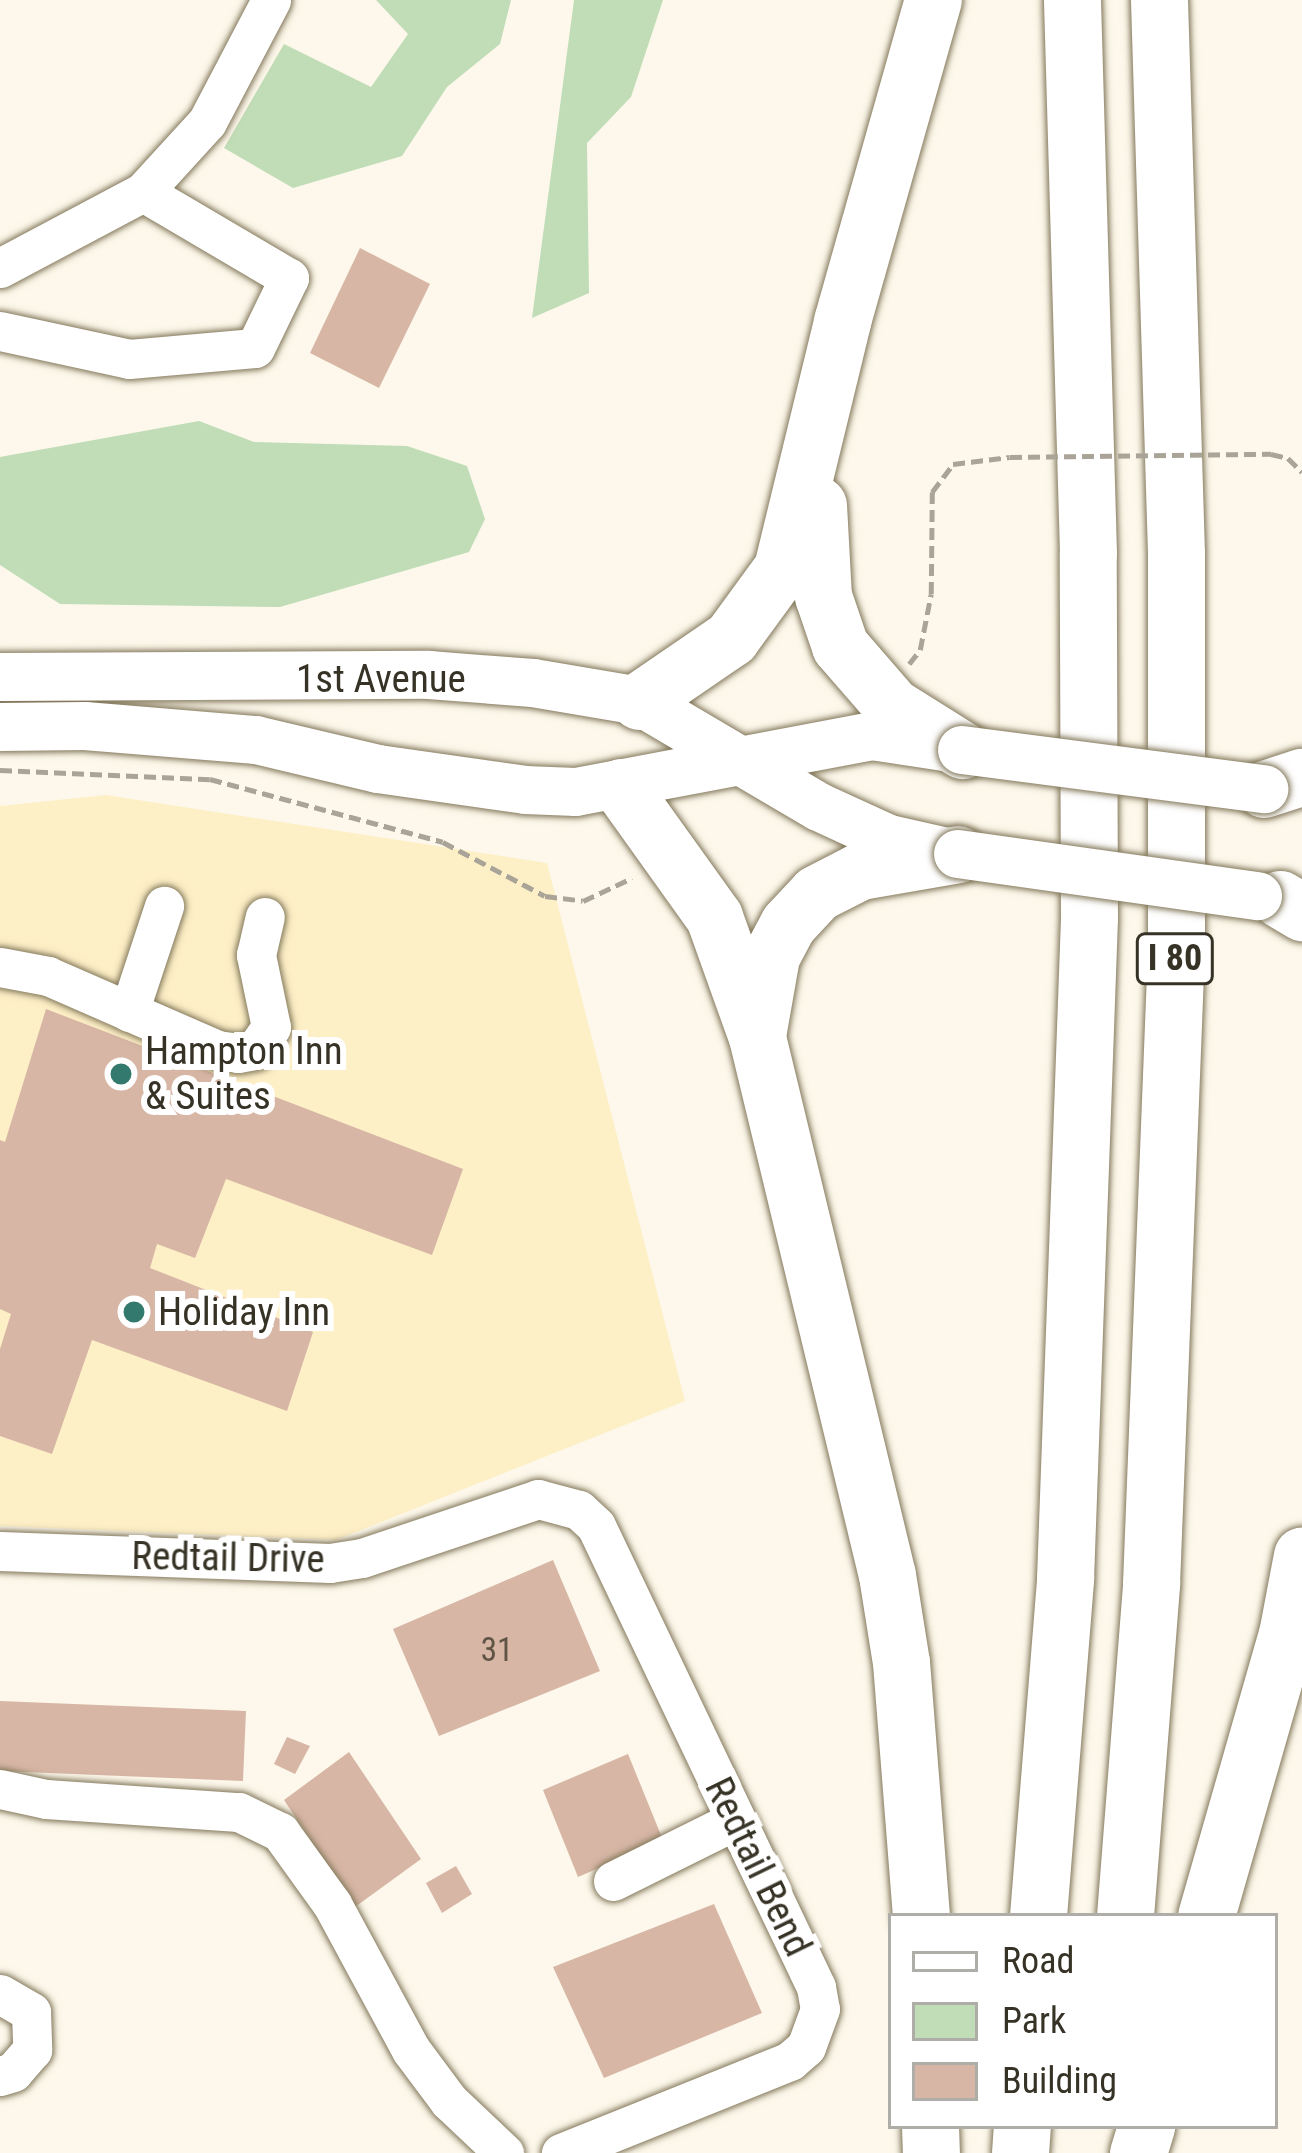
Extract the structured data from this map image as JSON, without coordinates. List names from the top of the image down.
{
  "streets": {
    "highway": ["I 80"],
    "main road": ["1st Avenue"],
    "street": ["Redtail Drive", "Redtail Bend"]
  },
  "crossings": [
    ["Redtail Drive", "Redtail Bend"]
  ],
  "places": ["Hampton Inn & Suites", "Holiday Inn"],
  "house_numbers": ["31"],
  "legend": ["Road", "Park", "Building"]
}
